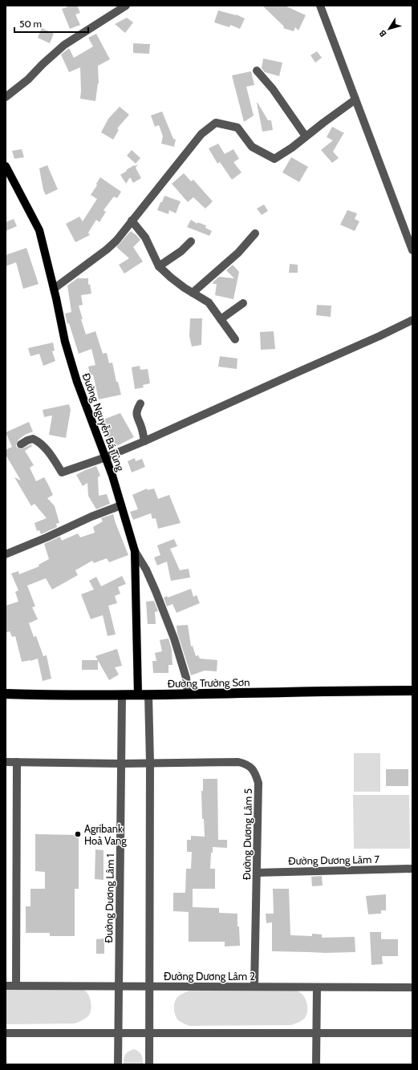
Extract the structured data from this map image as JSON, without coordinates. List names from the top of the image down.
{
  "streets": {
    "highway": ["Đường Trường Sơn"],
    "main road": ["Đường Nguyễn Bá Tùng"],
    "street": [
      "Đường Dương Lâm 5",
      "Đường Dương Lâm 7",
      "Đường Dương Lâm 1",
      "Đường Dương Lâm 2"
    ]
  },
  "crossings": [
    ["Đường Nguyễn Bá Tùng", "Đường Trường Sơn"],
    ["Đường Trường Sơn", "Đường Dương Lâm 1"],
    ["Đường Dương Lâm 5", "Đường Dương Lâm 7"],
    ["Đường Dương Lâm 5", "Đường Dương Lâm 1"],
    ["Đường Dương Lâm 5", "Đường Dương Lâm 2"],
    ["Đường Dương Lâm 1", "Đường Dương Lâm 2"]
  ],
  "places": ["Agribank Hoà Vang"],
  "scale_bar": "50 m",
  "north": "bottom left"
}
